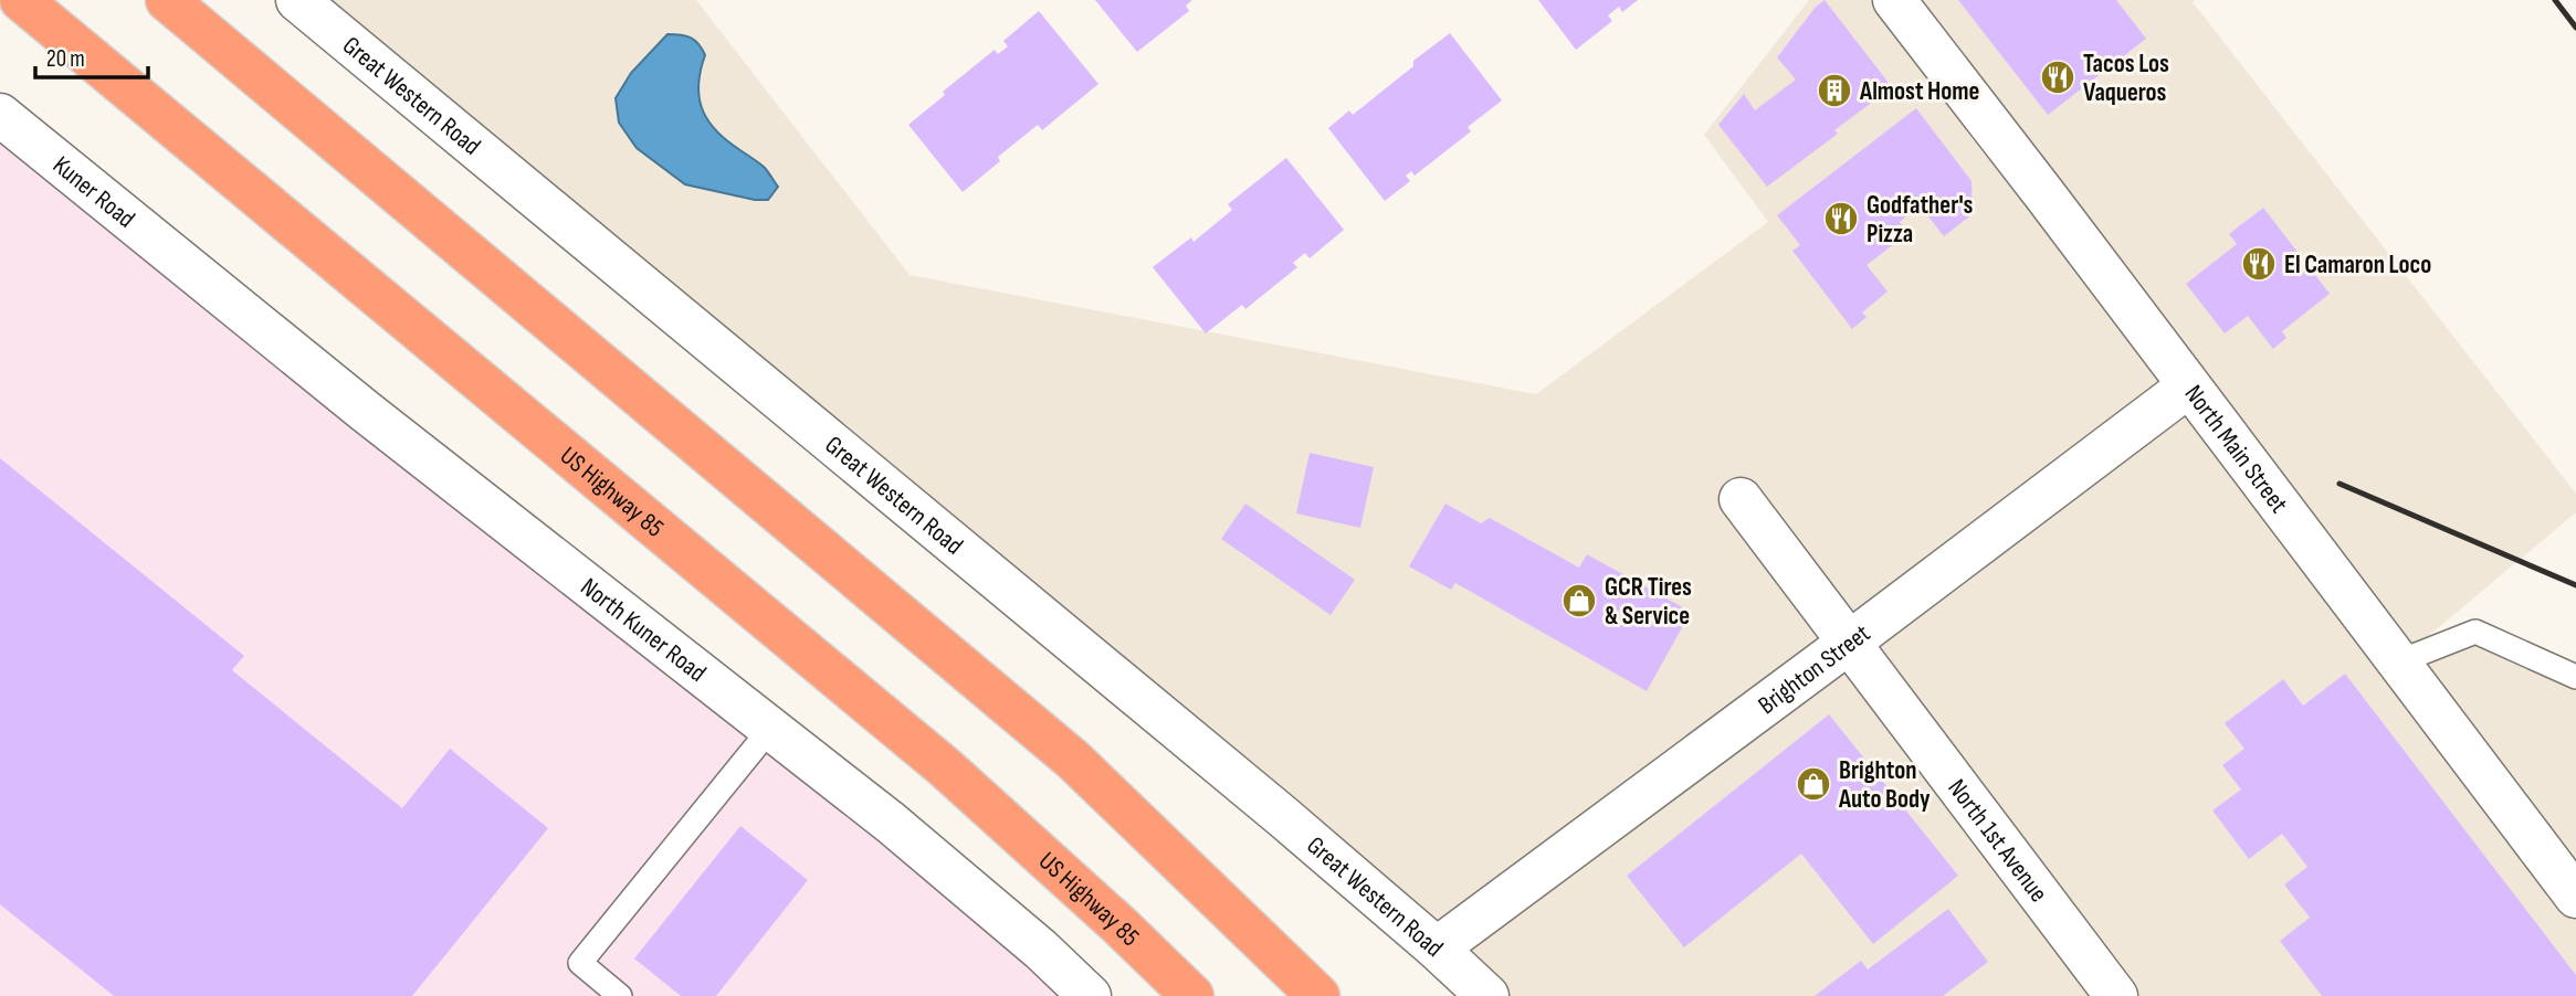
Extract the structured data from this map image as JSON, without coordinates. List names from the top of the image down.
{
  "streets": {
    "highway": ["US Highway 85"],
    "street": [
      "Great Western Road",
      "Kuner Road",
      "North Main Street",
      "North Kuner Road",
      "Brighton Street",
      "North 1st Avenue"
    ]
  },
  "crossings": [
    ["Great Western Road", "Brighton Street"],
    ["Kuner Road", "North Kuner Road"],
    ["North Main Street", "Brighton Street"],
    ["Brighton Street", "North 1st Avenue"]
  ],
  "places": {
    "restaurant": ["Tacos Los Vaqueros", "Godfather's Pizza", "El Camaron Loco"],
    "building": ["Almost Home"],
    "shop": ["GCR Tires & Service", "Brighton Auto Body"]
  },
  "scale_bar": "20 m"
}
